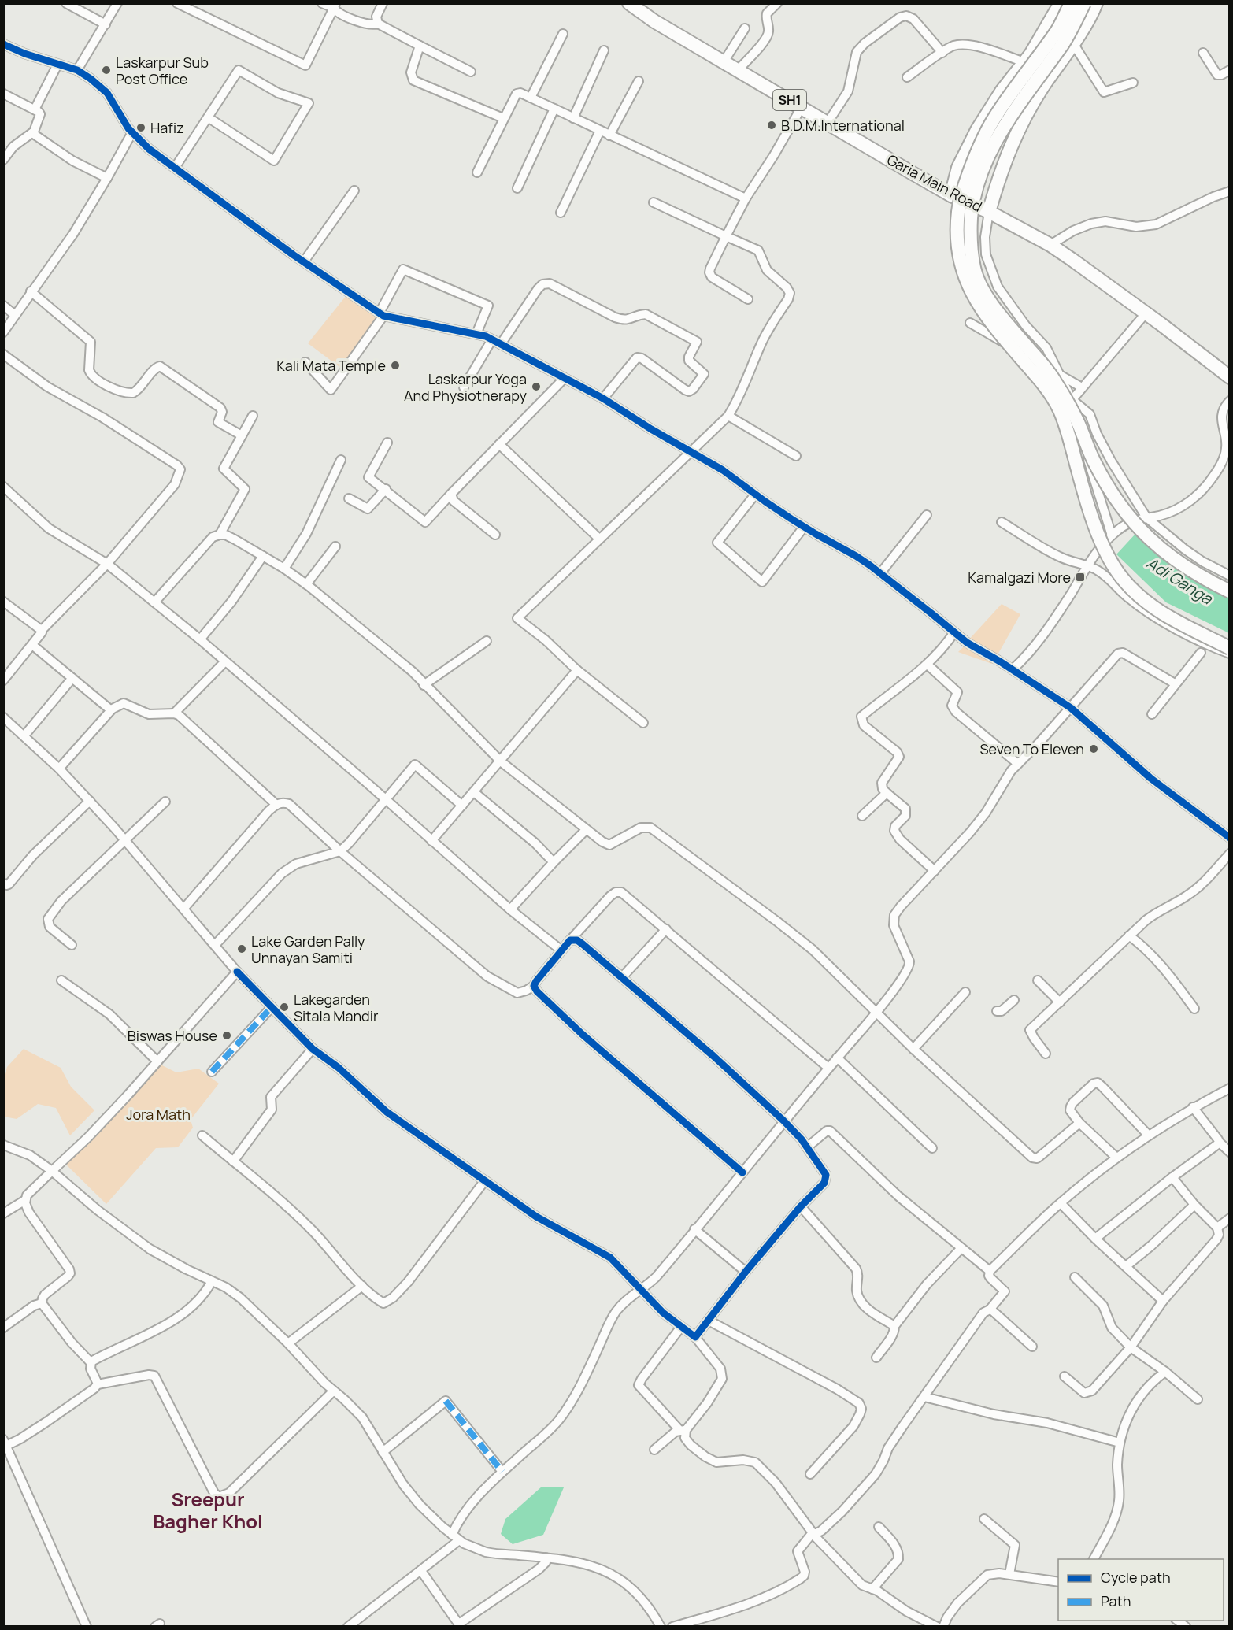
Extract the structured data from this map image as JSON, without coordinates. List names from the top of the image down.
{
  "streets": {
    "main road": ["SH1", "Garia Main Road"]
  },
  "districts": ["Sreepur Bagher Khol"],
  "water": ["Adi Ganga"],
  "parks": ["Jora Math"],
  "places": {
    "other": [
      "Laskarpur Sub Post Office",
      "B.D.M.International",
      "Hafiz",
      "Kali Mata Temple",
      "Laskarpur Yoga And Physiotherapy",
      "Seven To Eleven",
      "Lake Garden Pally Unnayan Samiti",
      "Lakegarden Sitala Mandir",
      "Biswas House"
    ],
    "transit": ["Kamalgazi More"]
  },
  "legend": ["Cycle path", "Path"]
}
